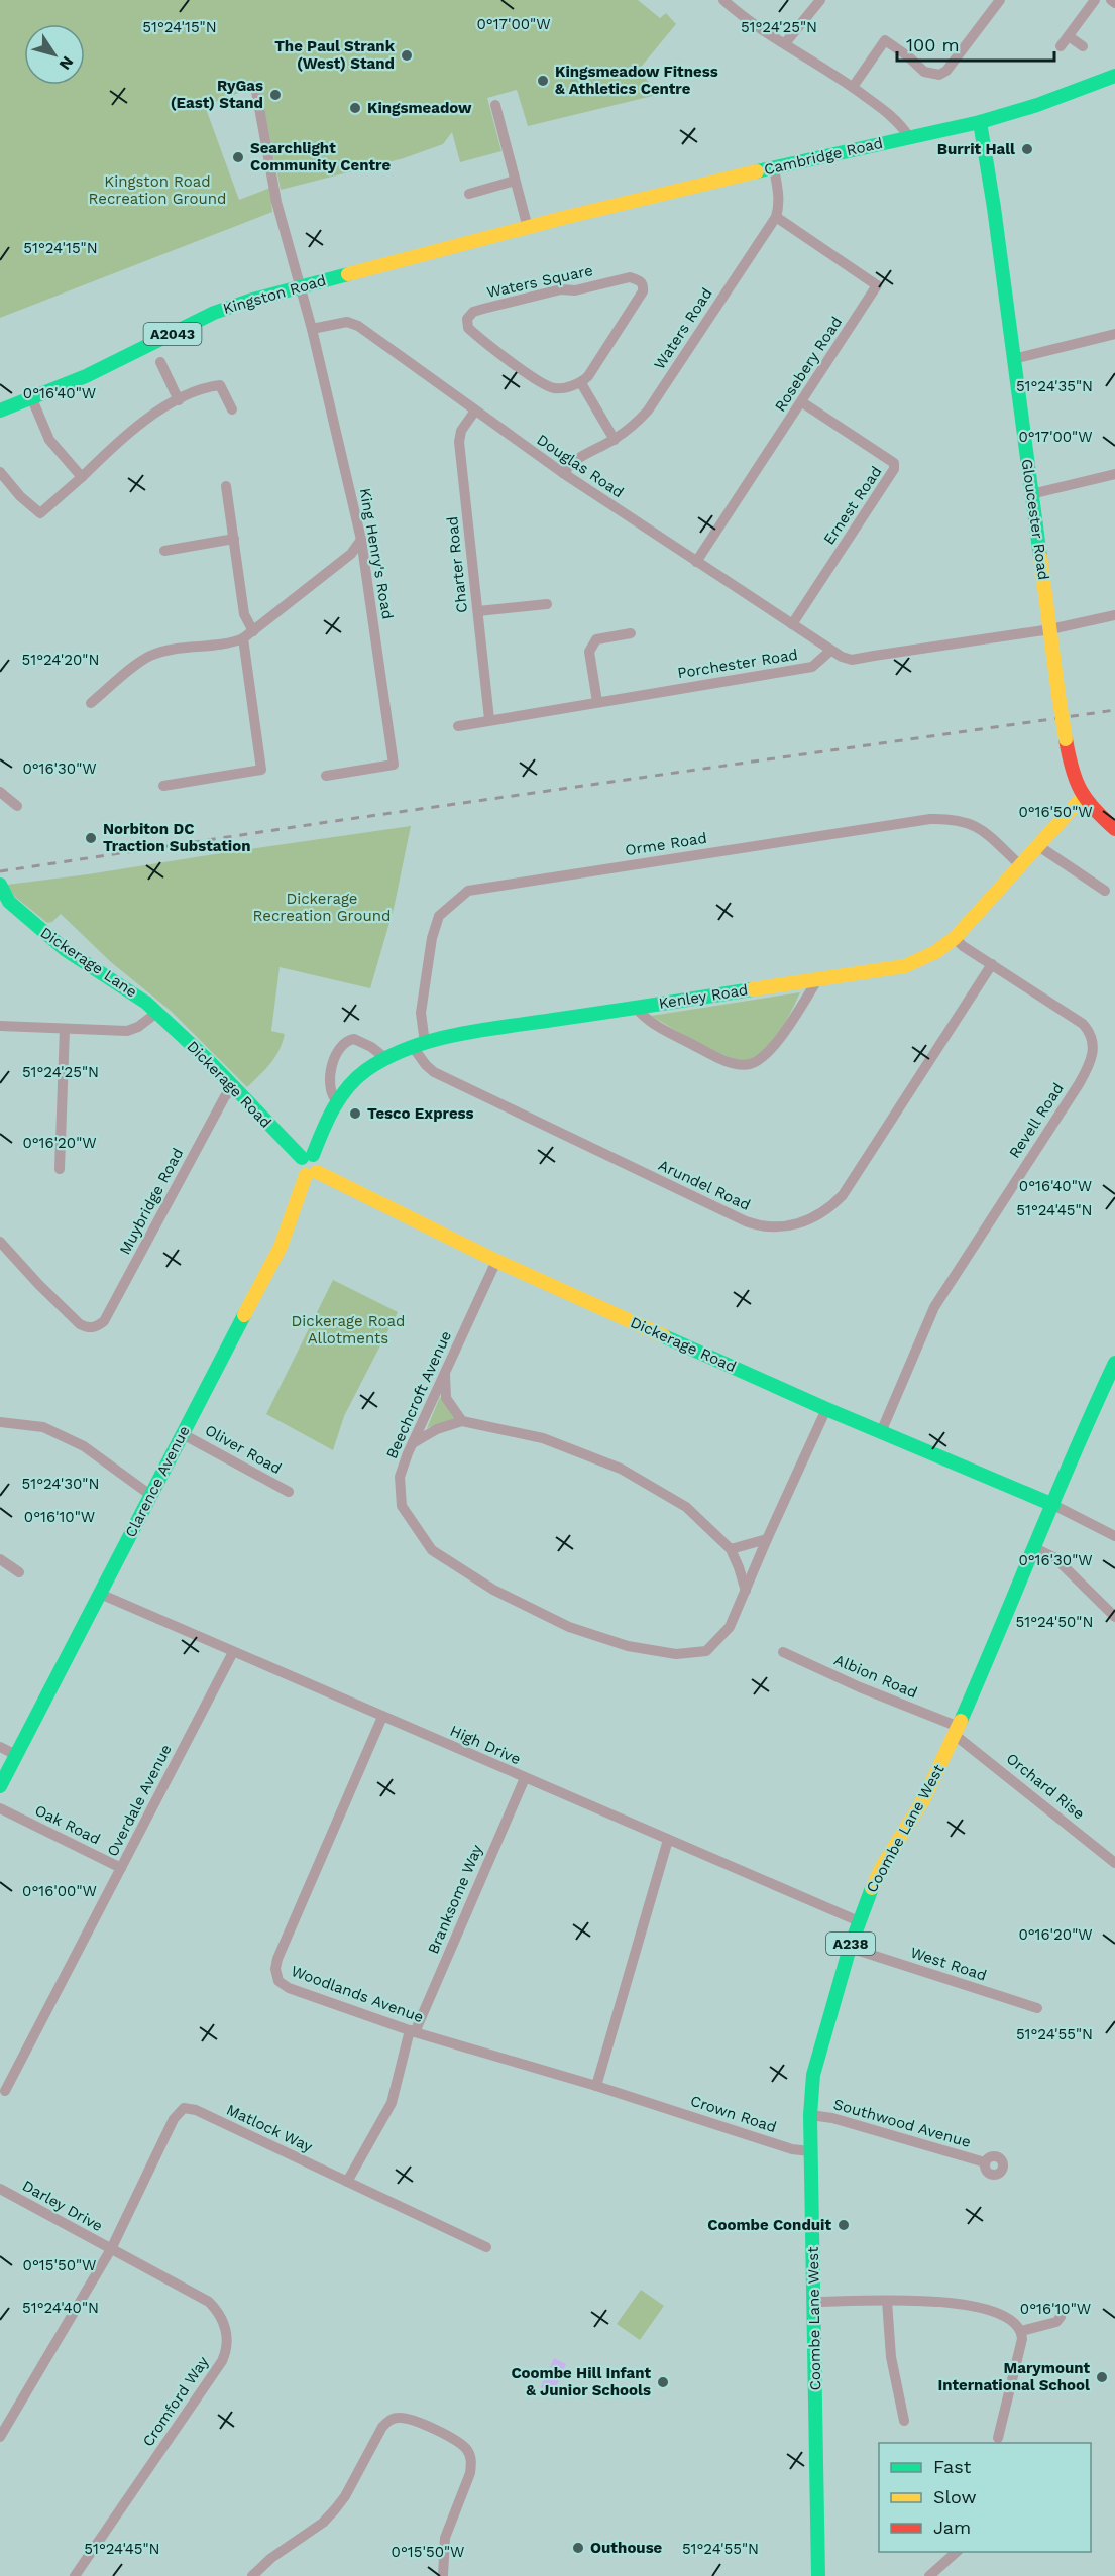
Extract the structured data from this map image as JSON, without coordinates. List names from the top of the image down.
{
  "streets": {
    "street": [
      "Cambridge Road",
      "Waters Square",
      "Kingston Road",
      "Waters Road",
      "A2043",
      "Rosebery Road",
      "Douglas Road",
      "Ernest Road",
      "Gloucester Road",
      "King Henry's Road",
      "Charter Road",
      "Porchester Road",
      "Orme Road",
      "Dickerage Lane",
      "Kenley Road",
      "Dickerage Road",
      "Revell Road",
      "Arundel Road",
      "Muybridge Road",
      "Beechcroft Avenue",
      "Oliver Road",
      "Clarence Avenue",
      "Albion Road",
      "High Drive",
      "Orchard Rise",
      "Overdale Avenue",
      "Oak Road",
      "Coombe Lane West",
      "Branksome Way",
      "A238",
      "West Road",
      "Woodlands Avenue",
      "Crown Road",
      "Southwood Avenue",
      "Matlock Way",
      "Darley Drive",
      "Cromford Way"
    ]
  },
  "crossings": [
    ["Cambridge Road", "Kingston Road"],
    ["Cambridge Road", "Gloucester Road"],
    ["Kingston Road", "King Henry's Road"],
    ["Waters Road", "Rosebery Road"],
    ["Waters Road", "Douglas Road"],
    ["Rosebery Road", "Douglas Road"],
    ["Rosebery Road", "Ernest Road"],
    ["Douglas Road", "Ernest Road"],
    ["Douglas Road", "King Henry's Road"],
    ["Douglas Road", "Charter Road"],
    ["Douglas Road", "Porchester Road"],
    ["Gloucester Road", "Kenley Road"],
    ["Charter Road", "Porchester Road"],
    ["Orme Road", "Kenley Road"],
    ["Orme Road", "Arundel Road"],
    ["Dickerage Lane", "Dickerage Road"],
    ["Kenley Road", "Dickerage Road"],
    ["Kenley Road", "Revell Road"],
    ["Kenley Road", "Arundel Road"],
    ["Dickerage Road", "Revell Road"],
    ["Dickerage Road", "Muybridge Road"],
    ["Dickerage Road", "Beechcroft Avenue"],
    ["Dickerage Road", "Clarence Avenue"],
    ["Dickerage Road", "Coombe Lane West"],
    ["Revell Road", "Arundel Road"],
    ["Oliver Road", "Clarence Avenue"],
    ["Clarence Avenue", "High Drive"],
    ["Albion Road", "Orchard Rise"],
    ["Albion Road", "Coombe Lane West"],
    ["High Drive", "Overdale Avenue"],
    ["High Drive", "Coombe Lane West"],
    ["High Drive", "Branksome Way"],
    ["High Drive", "Woodlands Avenue"],
    ["Orchard Rise", "Coombe Lane West"],
    ["Overdale Avenue", "Oak Road"],
    ["Coombe Lane West", "West Road"],
    ["Coombe Lane West", "Crown Road"],
    ["Coombe Lane West", "Southwood Avenue"],
    ["Branksome Way", "Woodlands Avenue"],
    ["Branksome Way", "Matlock Way"],
    ["Woodlands Avenue", "Crown Road"],
    ["Matlock Way", "Darley Drive"],
    ["Matlock Way", "Cromford Way"],
    ["Darley Drive", "Cromford Way"]
  ],
  "parks": ["Kingston Road Recreation Ground", "Dickerage Recreation Ground", "Dickerage Road Allotments"],
  "places": [
    "The Paul Strank (West) Stand",
    "Kingsmeadow Fitness & Athletics Centre",
    "RyGas (East) Stand",
    "Kingsmeadow",
    "Burrit Hall",
    "Searchlight Community Centre",
    "Norbiton DC Traction Substation",
    "Tesco Express",
    "Coombe Conduit",
    "Marymount International School",
    "Coombe Hill Infant & Junior Schools",
    "Outhouse"
  ],
  "legend": ["Fast", "Slow", "Jam"],
  "scale_bar": "100 m",
  "north": "bottom right",
  "coordinates": [
    "0°17'00\"W",
    "51°24'15\"N",
    "51°24'25\"N",
    "51°24'35\"N",
    "0°16'40\"W",
    "51°24'20\"N",
    "0°16'30\"W",
    "0°16'50\"W",
    "0°16'20\"W",
    "51°24'45\"N",
    "51°24'30\"N",
    "0°16'10\"W",
    "51°24'50\"N",
    "0°16'00\"W",
    "51°24'55\"N",
    "0°15'50\"W",
    "51°24'40\"N"
  ]
}
